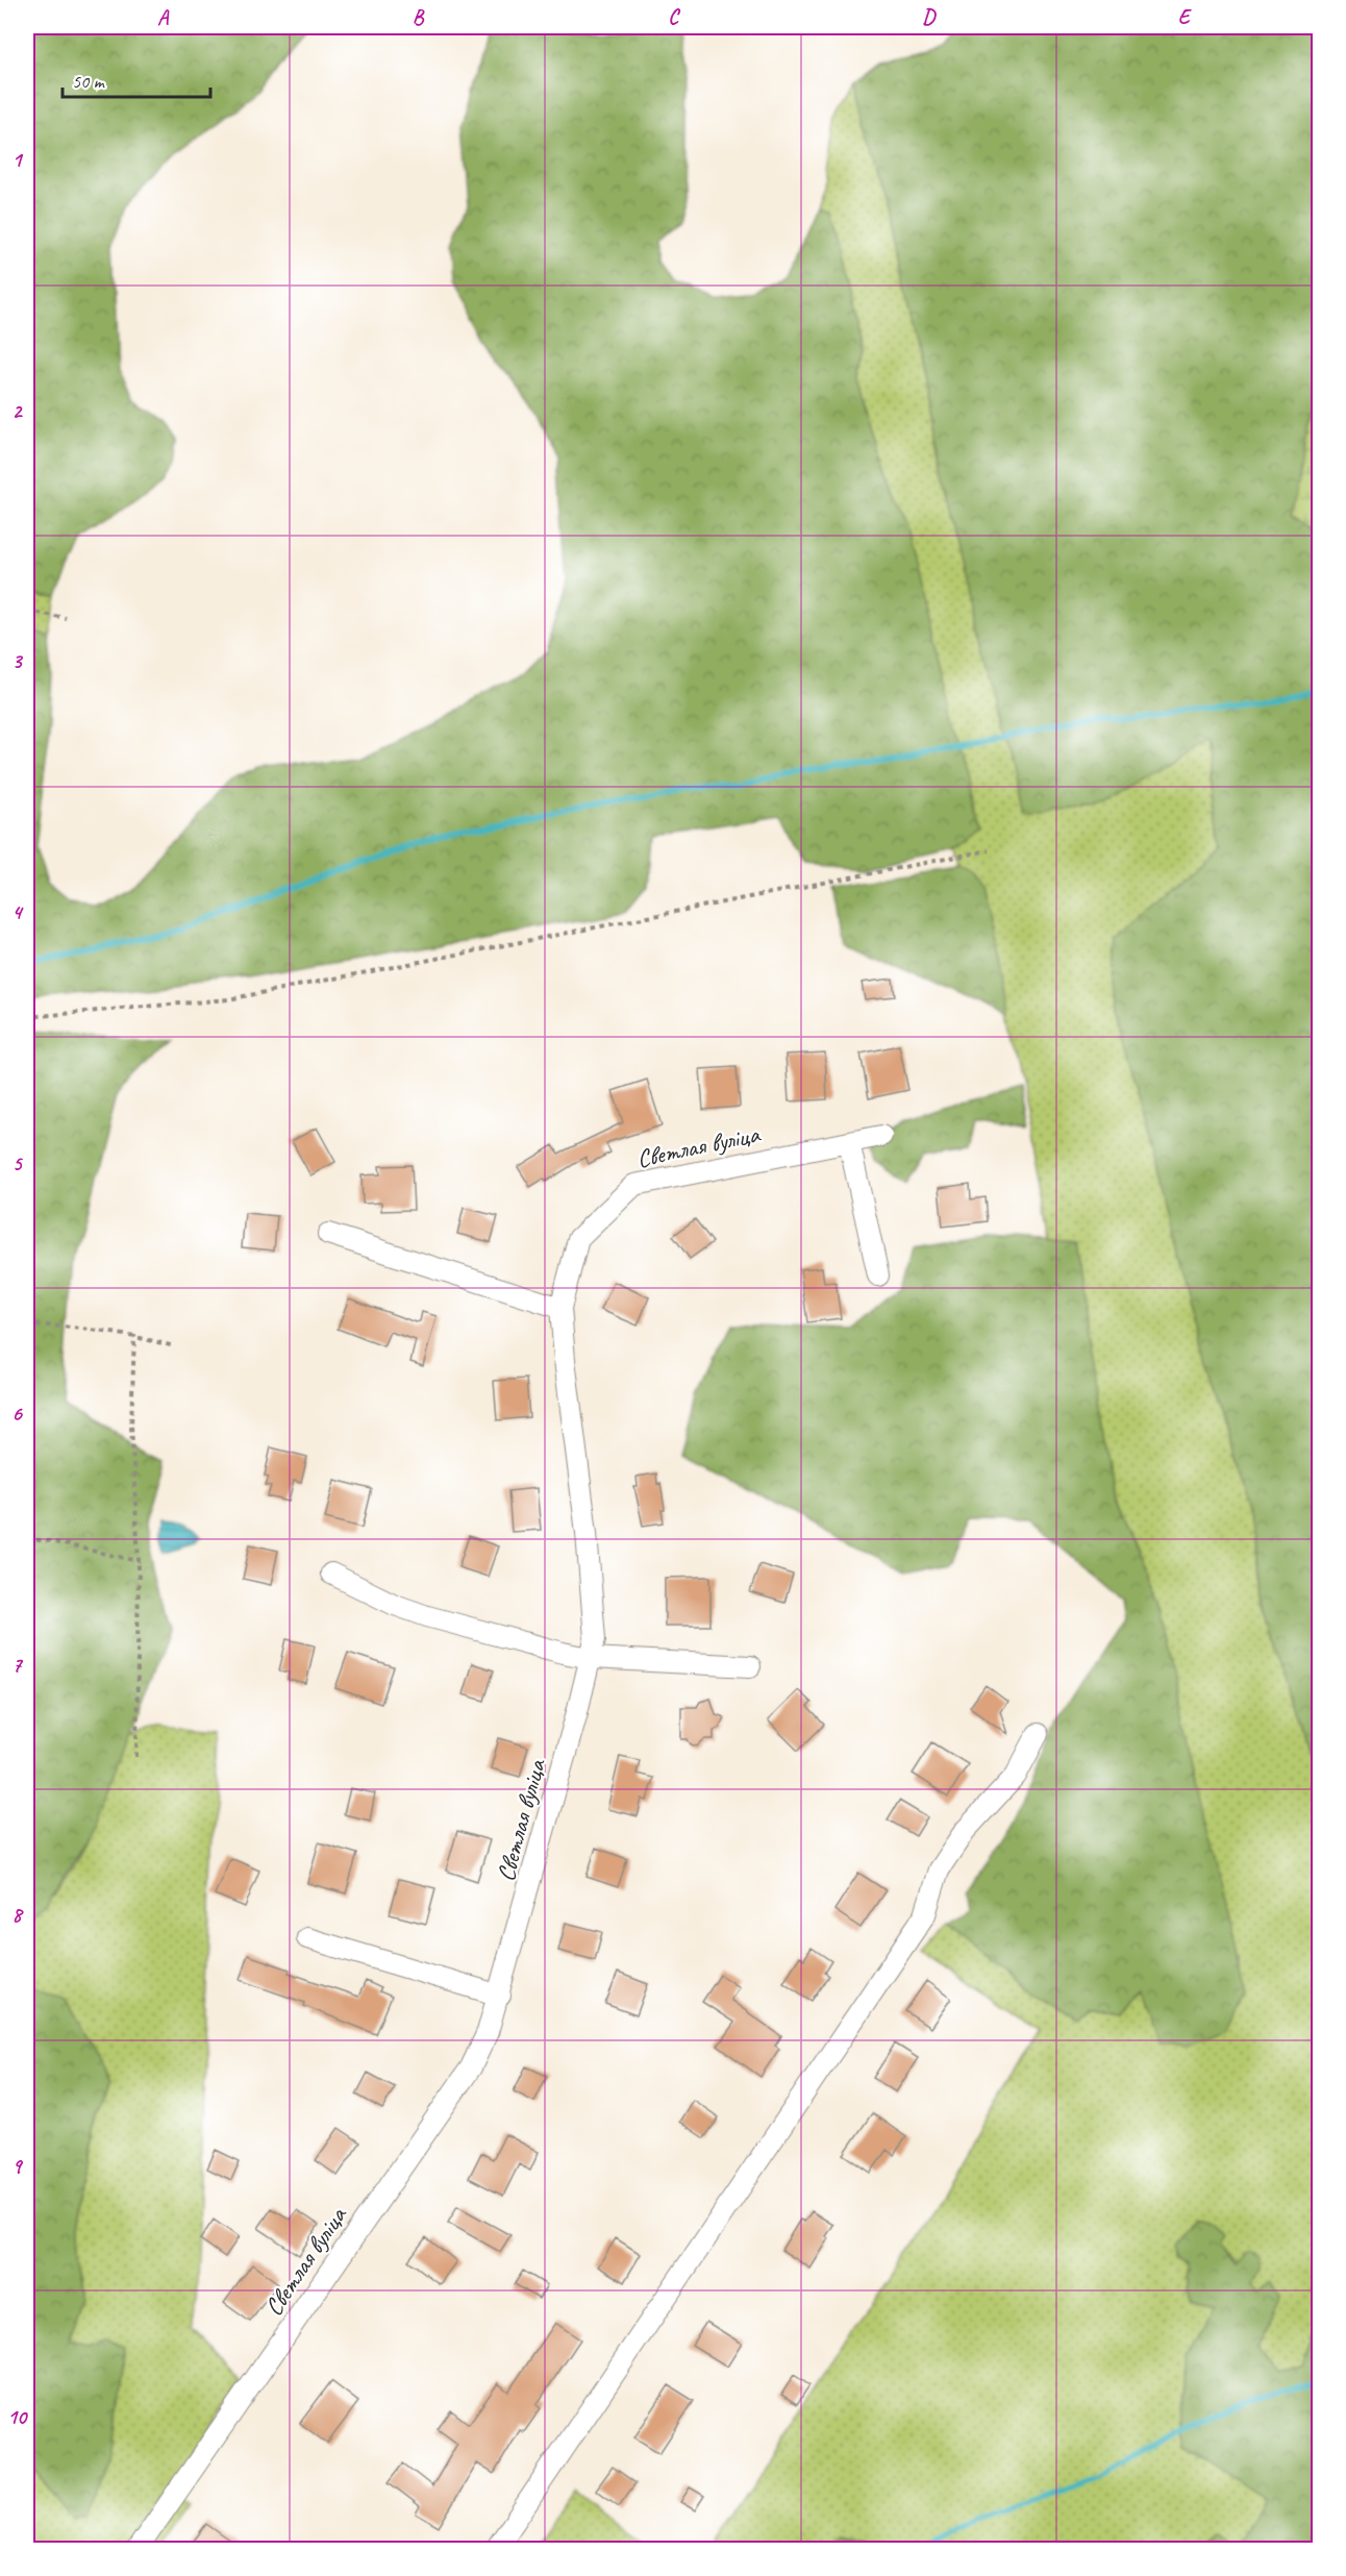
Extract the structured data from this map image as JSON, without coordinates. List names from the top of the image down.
{
  "streets": {
    "street": ["Светлая вуліца"]
  },
  "scale_bar": "50 m",
  "grid": {
    "columns": [
      "A",
      "B",
      "C",
      "D",
      "E"
    ],
    "rows": [
      "1",
      "2",
      "3",
      "4",
      "5",
      "6",
      "7",
      "8",
      "9",
      "10"
    ]
  }
}
